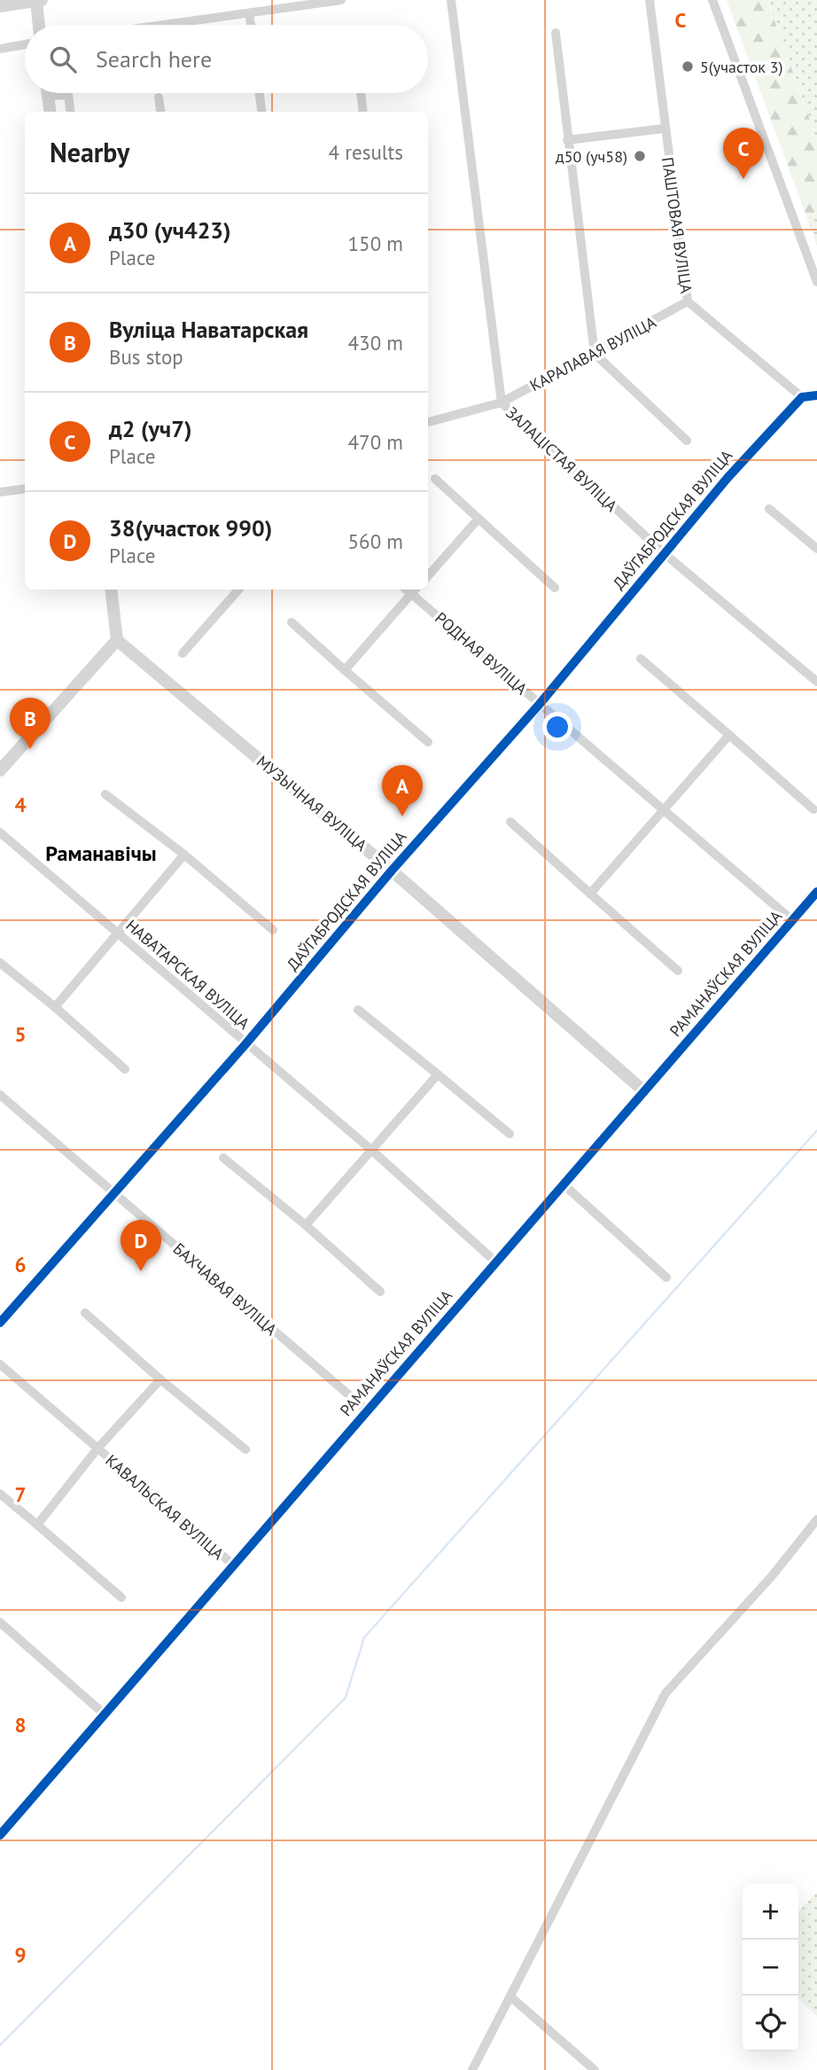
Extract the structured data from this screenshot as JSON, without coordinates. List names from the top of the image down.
{
  "streets": {
    "street": [
      "ПАШТОВАЯ ВУЛІЦА",
      "КАРАЛАВАЯ ВУЛІЦА",
      "ЗАЛАЦІСТАЯ ВУЛІЦА",
      "ДАЎГАБРОДСКАЯ ВУЛІЦА",
      "РОДНАЯ ВУЛІЦА",
      "МУЗЫЧНАЯ ВУЛІЦА",
      "РАМАНАЎСКАЯ ВУЛІЦА",
      "НАВАТАРСКАЯ ВУЛІЦА",
      "БАХЧАВАЯ ВУЛІЦА",
      "КАВАЛЬСКАЯ ВУЛІЦА"
    ]
  },
  "crossings": [
    ["ПАШТОВАЯ ВУЛІЦА", "КАРАЛАВАЯ ВУЛІЦА"],
    ["ПАШТОВАЯ ВУЛІЦА", "ДАЎГАБРОДСКАЯ ВУЛІЦА"],
    ["КАРАЛАВАЯ ВУЛІЦА", "ЗАЛАЦІСТАЯ ВУЛІЦА"],
    ["ЗАЛАЦІСТАЯ ВУЛІЦА", "ДАЎГАБРОДСКАЯ ВУЛІЦА"],
    ["ДАЎГАБРОДСКАЯ ВУЛІЦА", "РОДНАЯ ВУЛІЦА"],
    ["ДАЎГАБРОДСКАЯ ВУЛІЦА", "МУЗЫЧНАЯ ВУЛІЦА"],
    ["ДАЎГАБРОДСКАЯ ВУЛІЦА", "НАВАТАРСКАЯ ВУЛІЦА"],
    ["ДАЎГАБРОДСКАЯ ВУЛІЦА", "БАХЧАВАЯ ВУЛІЦА"],
    ["РОДНАЯ ВУЛІЦА", "РАМАНАЎСКАЯ ВУЛІЦА"],
    ["МУЗЫЧНАЯ ВУЛІЦА", "РАМАНАЎСКАЯ ВУЛІЦА"],
    ["РАМАНАЎСКАЯ ВУЛІЦА", "НАВАТАРСКАЯ ВУЛІЦА"],
    ["РАМАНАЎСКАЯ ВУЛІЦА", "БАХЧАВАЯ ВУЛІЦА"],
    ["РАМАНАЎСКАЯ ВУЛІЦА", "КАВАЛЬСКАЯ ВУЛІЦА"]
  ],
  "districts": ["Раманавічы"],
  "places": ["5(участок 3)", "д50 (уч58)"],
  "page": {
    "search": "Search here",
    "heading": ["Nearby", "4 results"],
    "pins": [
      "C",
      "B",
      "A",
      "D"
    ],
    "list": [
      {
        "mark": "A",
        "name": "д30 (уч423)",
        "note": "Place",
        "value": "150 m"
      },
      {
        "mark": "B",
        "name": "Вуліца Наватарская",
        "note": "Bus stop",
        "value": "430 m"
      },
      {
        "mark": "C",
        "name": "д2 (уч7)",
        "note": "Place",
        "value": "470 m"
      },
      {
        "mark": "D",
        "name": "38(участок 990)",
        "note": "Place",
        "value": "560 m"
      }
    ],
    "map_buttons": ["+", "−"]
  },
  "grid": {
    "columns": ["C"],
    "rows": [
      "4",
      "5",
      "6",
      "7",
      "8",
      "9"
    ]
  }
}
